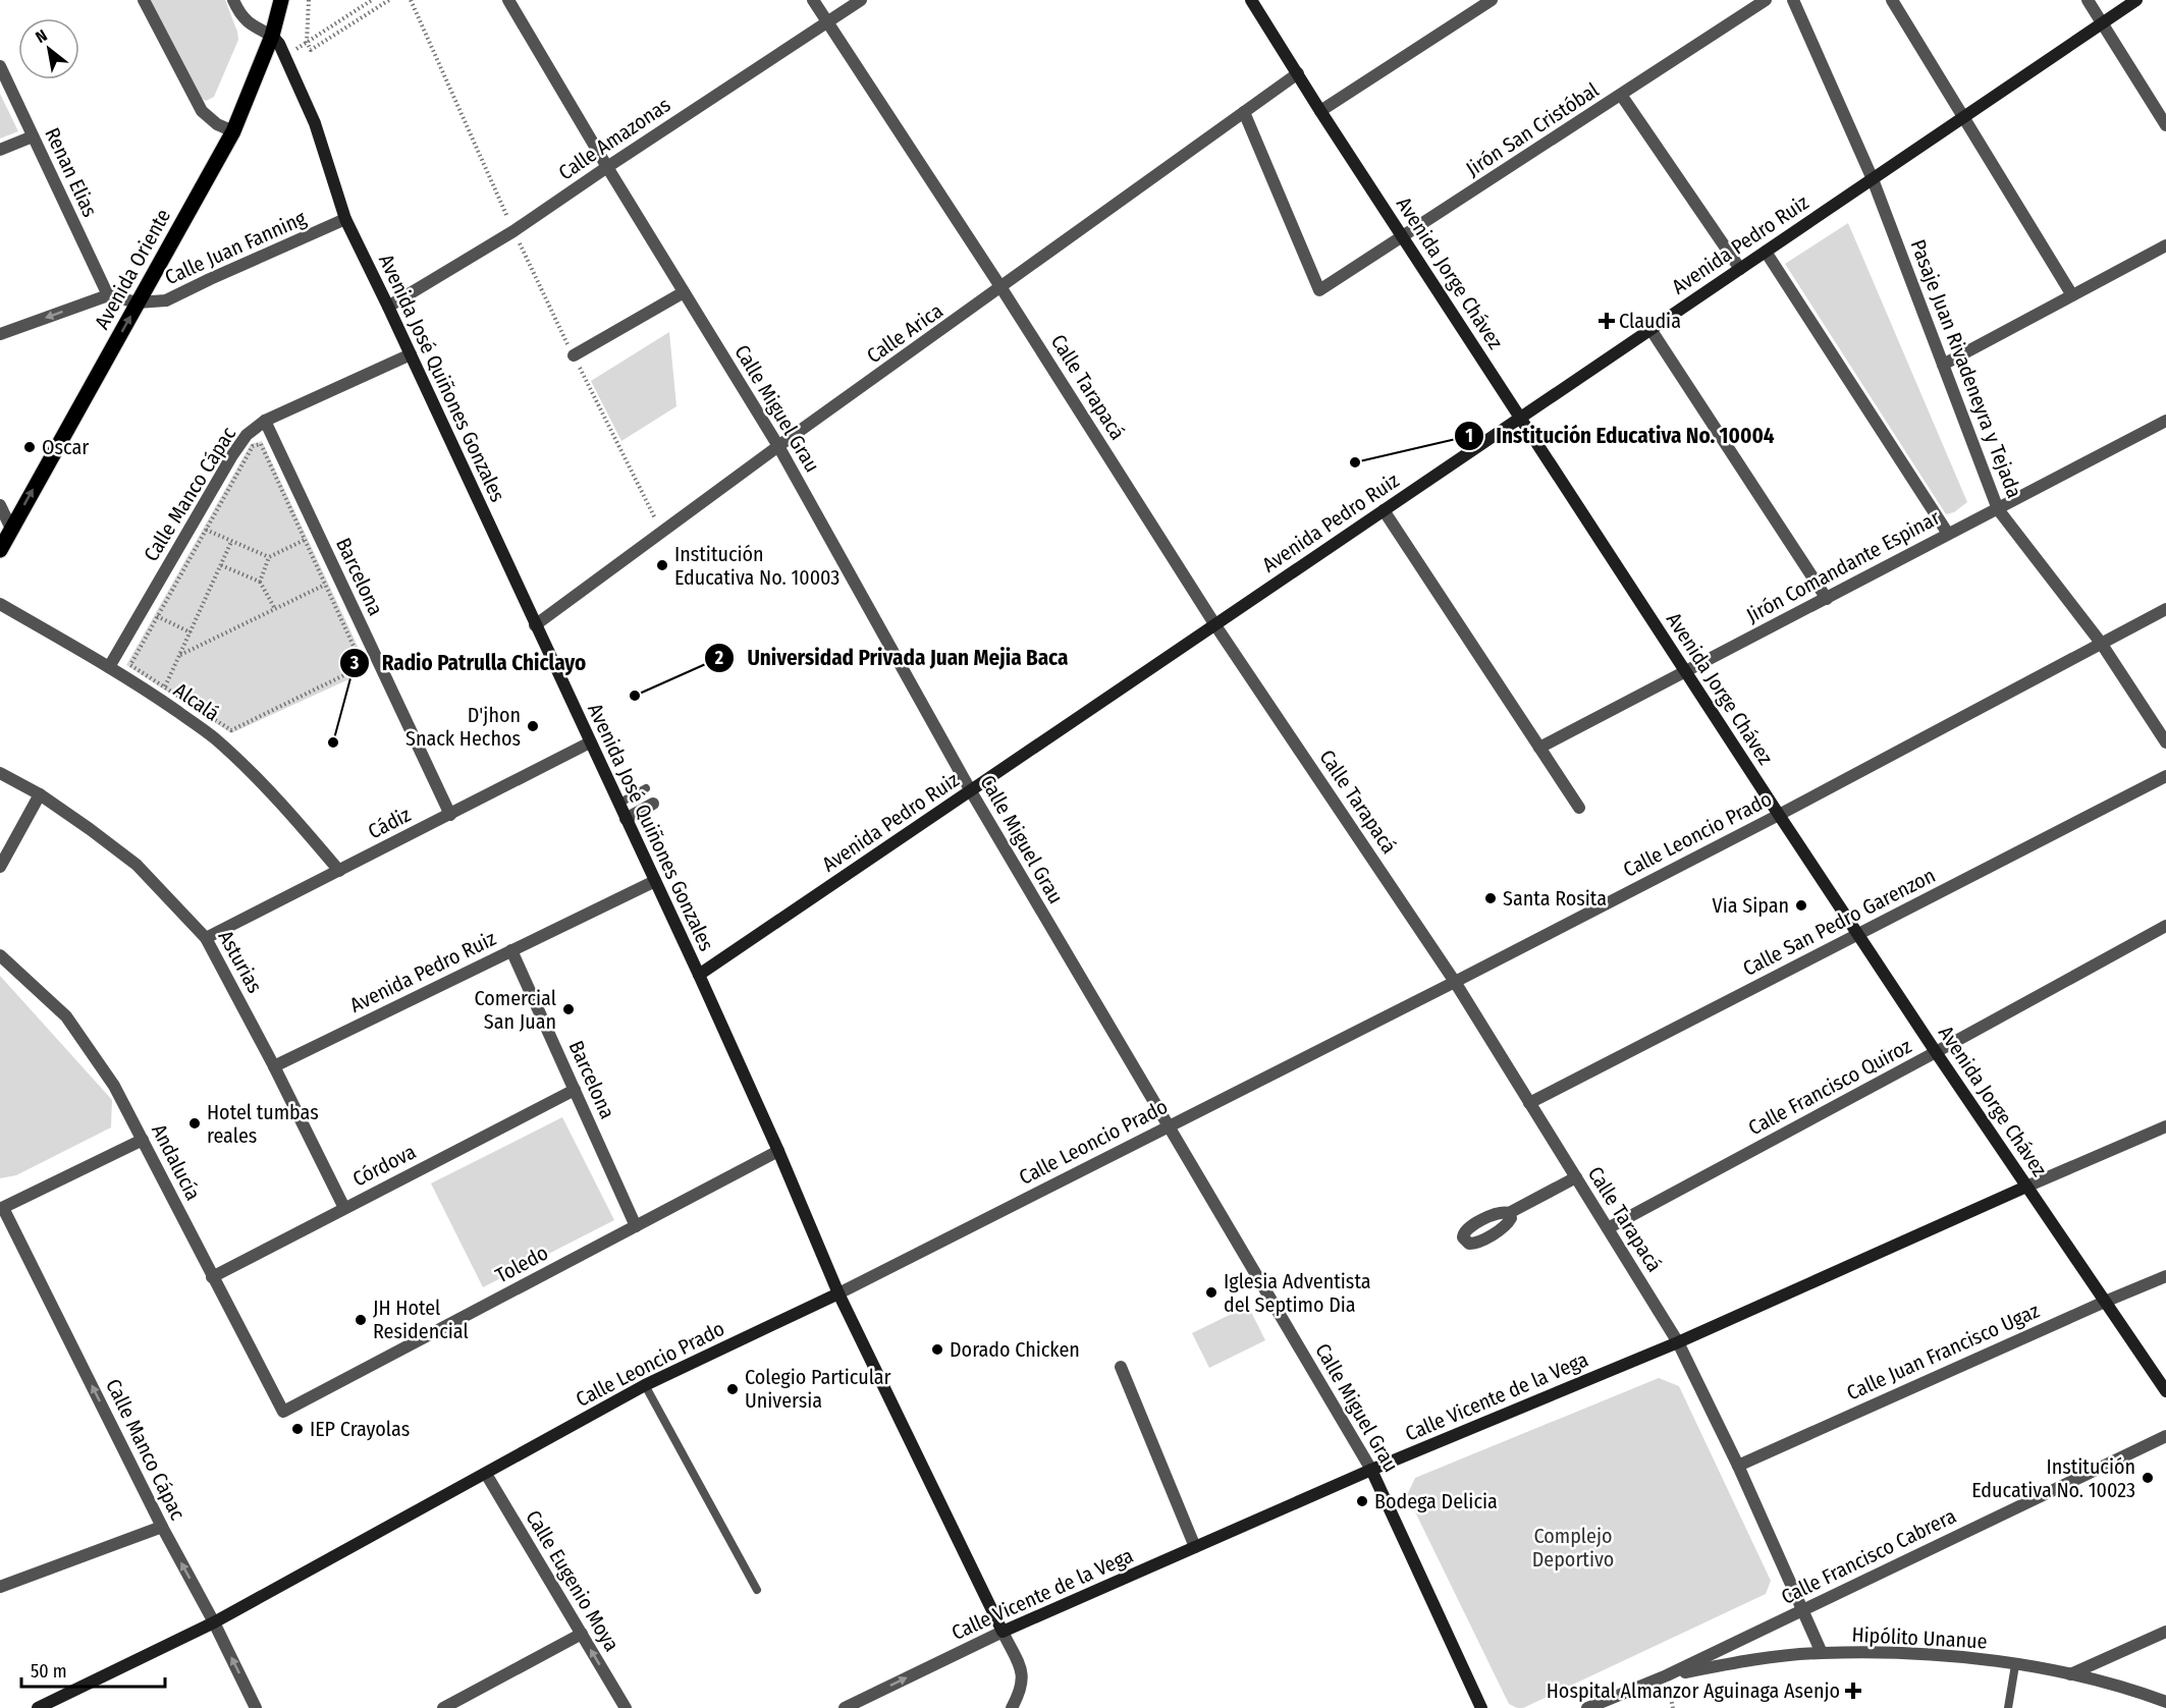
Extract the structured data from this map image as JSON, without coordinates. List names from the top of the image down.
{
  "streets": {
    "main road": ["Avenida Oriente"],
    "street": [
      "Jirón San Cristóbal",
      "Calle Amazonas",
      "Renan Elias",
      "Avenida Pedro Ruiz",
      "Calle Juan Fanning",
      "Avenida Jorge Chávez",
      "Calle Arica",
      "Pasaje Juan Rivadeneyra y Tejada",
      "Avenida José Quiñones Gonzales",
      "Calle Tarapacá",
      "Calle Miguel Grau",
      "Calle Manco Cápac",
      "Jirón Comandante Espinar",
      "Barcelona",
      "Alcalá",
      "Cádiz",
      "Calle Leoncio Prado",
      "Calle San Pedro Garenzon",
      "Asturias",
      "Calle Francisco Quiroz",
      "Andalucía",
      "Córdova",
      "Toledo",
      "Calle Juan Francisco Ugaz",
      "Calle Vicente de la Vega",
      "Calle Francisco Cabrera",
      "Calle Eugenio Moya",
      "Hipólito Unanue"
    ]
  },
  "crossings": [
    ["Jirón San Cristóbal", "Avenida Jorge Chávez"],
    ["Jirón San Cristóbal", "Calle Arica"],
    ["Calle Amazonas", "Avenida José Quiñones Gonzales"],
    ["Calle Amazonas", "Calle Tarapacá"],
    ["Calle Amazonas", "Calle Miguel Grau"],
    ["Renan Elias", "Calle Juan Fanning"],
    ["Avenida Pedro Ruiz", "Avenida Jorge Chávez"],
    ["Avenida Pedro Ruiz", "Pasaje Juan Rivadeneyra y Tejada"],
    ["Avenida Pedro Ruiz", "Avenida José Quiñones Gonzales"],
    ["Avenida Pedro Ruiz", "Calle Tarapacá"],
    ["Avenida Pedro Ruiz", "Calle Miguel Grau"],
    ["Avenida Pedro Ruiz", "Barcelona"],
    ["Avenida Pedro Ruiz", "Asturias"],
    ["Calle Juan Fanning", "Avenida Oriente"],
    ["Calle Juan Fanning", "Avenida José Quiñones Gonzales"],
    ["Avenida Oriente", "Avenida José Quiñones Gonzales"],
    ["Avenida Jorge Chávez", "Calle Arica"],
    ["Avenida Jorge Chávez", "Jirón Comandante Espinar"],
    ["Avenida Jorge Chávez", "Calle Leoncio Prado"],
    ["Avenida Jorge Chávez", "Calle San Pedro Garenzon"],
    ["Avenida Jorge Chávez", "Calle Francisco Quiroz"],
    ["Avenida Jorge Chávez", "Calle Juan Francisco Ugaz"],
    ["Avenida Jorge Chávez", "Calle Vicente de la Vega"],
    ["Calle Arica", "Avenida José Quiñones Gonzales"],
    ["Calle Arica", "Calle Tarapacá"],
    ["Calle Arica", "Calle Miguel Grau"],
    ["Pasaje Juan Rivadeneyra y Tejada", "Jirón Comandante Espinar"],
    ["Pasaje Juan Rivadeneyra y Tejada", "Calle Leoncio Prado"],
    ["Avenida José Quiñones Gonzales", "Calle Manco Cápac"],
    ["Avenida José Quiñones Gonzales", "Cádiz"],
    ["Avenida José Quiñones Gonzales", "Calle Leoncio Prado"],
    ["Avenida José Quiñones Gonzales", "Toledo"],
    ["Avenida José Quiñones Gonzales", "Calle Vicente de la Vega"],
    ["Calle Tarapacá", "Calle Leoncio Prado"],
    ["Calle Tarapacá", "Calle San Pedro Garenzon"],
    ["Calle Tarapacá", "Calle Francisco Quiroz"],
    ["Calle Tarapacá", "Calle Juan Francisco Ugaz"],
    ["Calle Tarapacá", "Calle Vicente de la Vega"],
    ["Calle Tarapacá", "Calle Francisco Cabrera"],
    ["Calle Tarapacá", "Hipólito Unanue"],
    ["Calle Miguel Grau", "Calle Leoncio Prado"],
    ["Calle Miguel Grau", "Calle Vicente de la Vega"],
    ["Calle Manco Cápac", "Barcelona"],
    ["Calle Manco Cápac", "Alcalá"],
    ["Calle Manco Cápac", "Calle Leoncio Prado"],
    ["Barcelona", "Cádiz"],
    ["Barcelona", "Córdova"],
    ["Barcelona", "Toledo"],
    ["Alcalá", "Cádiz"],
    ["Cádiz", "Asturias"],
    ["Calle Leoncio Prado", "Calle Eugenio Moya"],
    ["Asturias", "Córdova"],
    ["Andalucía", "Córdova"],
    ["Andalucía", "Toledo"],
    ["Calle Francisco Cabrera", "Hipólito Unanue"]
  ],
  "one_way": ["Avenida Oriente", "Calle Manco Cápac"],
  "parks": ["Complejo Deportivo"],
  "places": {
    "health": ["Claudia", "Hospital Almanzor Aguinaga Asenjo"],
    "other": [
      "Oscar",
      "Institución Educativa No. 10004",
      "Institución Educativa No. 10003",
      "Universidad Privada Juan Mejia Baca",
      "D'jhon Snack Hechos",
      "Radio Patrulla Chiclayo",
      "Santa Rosita",
      "Via Sipan",
      "Comercial San Juan",
      "Hotel tumbas reales",
      "Iglesia Adventista del Septimo Dia",
      "JH Hotel Residencial",
      "Dorado Chicken",
      "Colegio Particular Universia",
      "IEP Crayolas",
      "Institución Educativa No. 10023",
      "Bodega Delicia"
    ]
  },
  "scale_bar": "50 m",
  "north": "top left"
}
